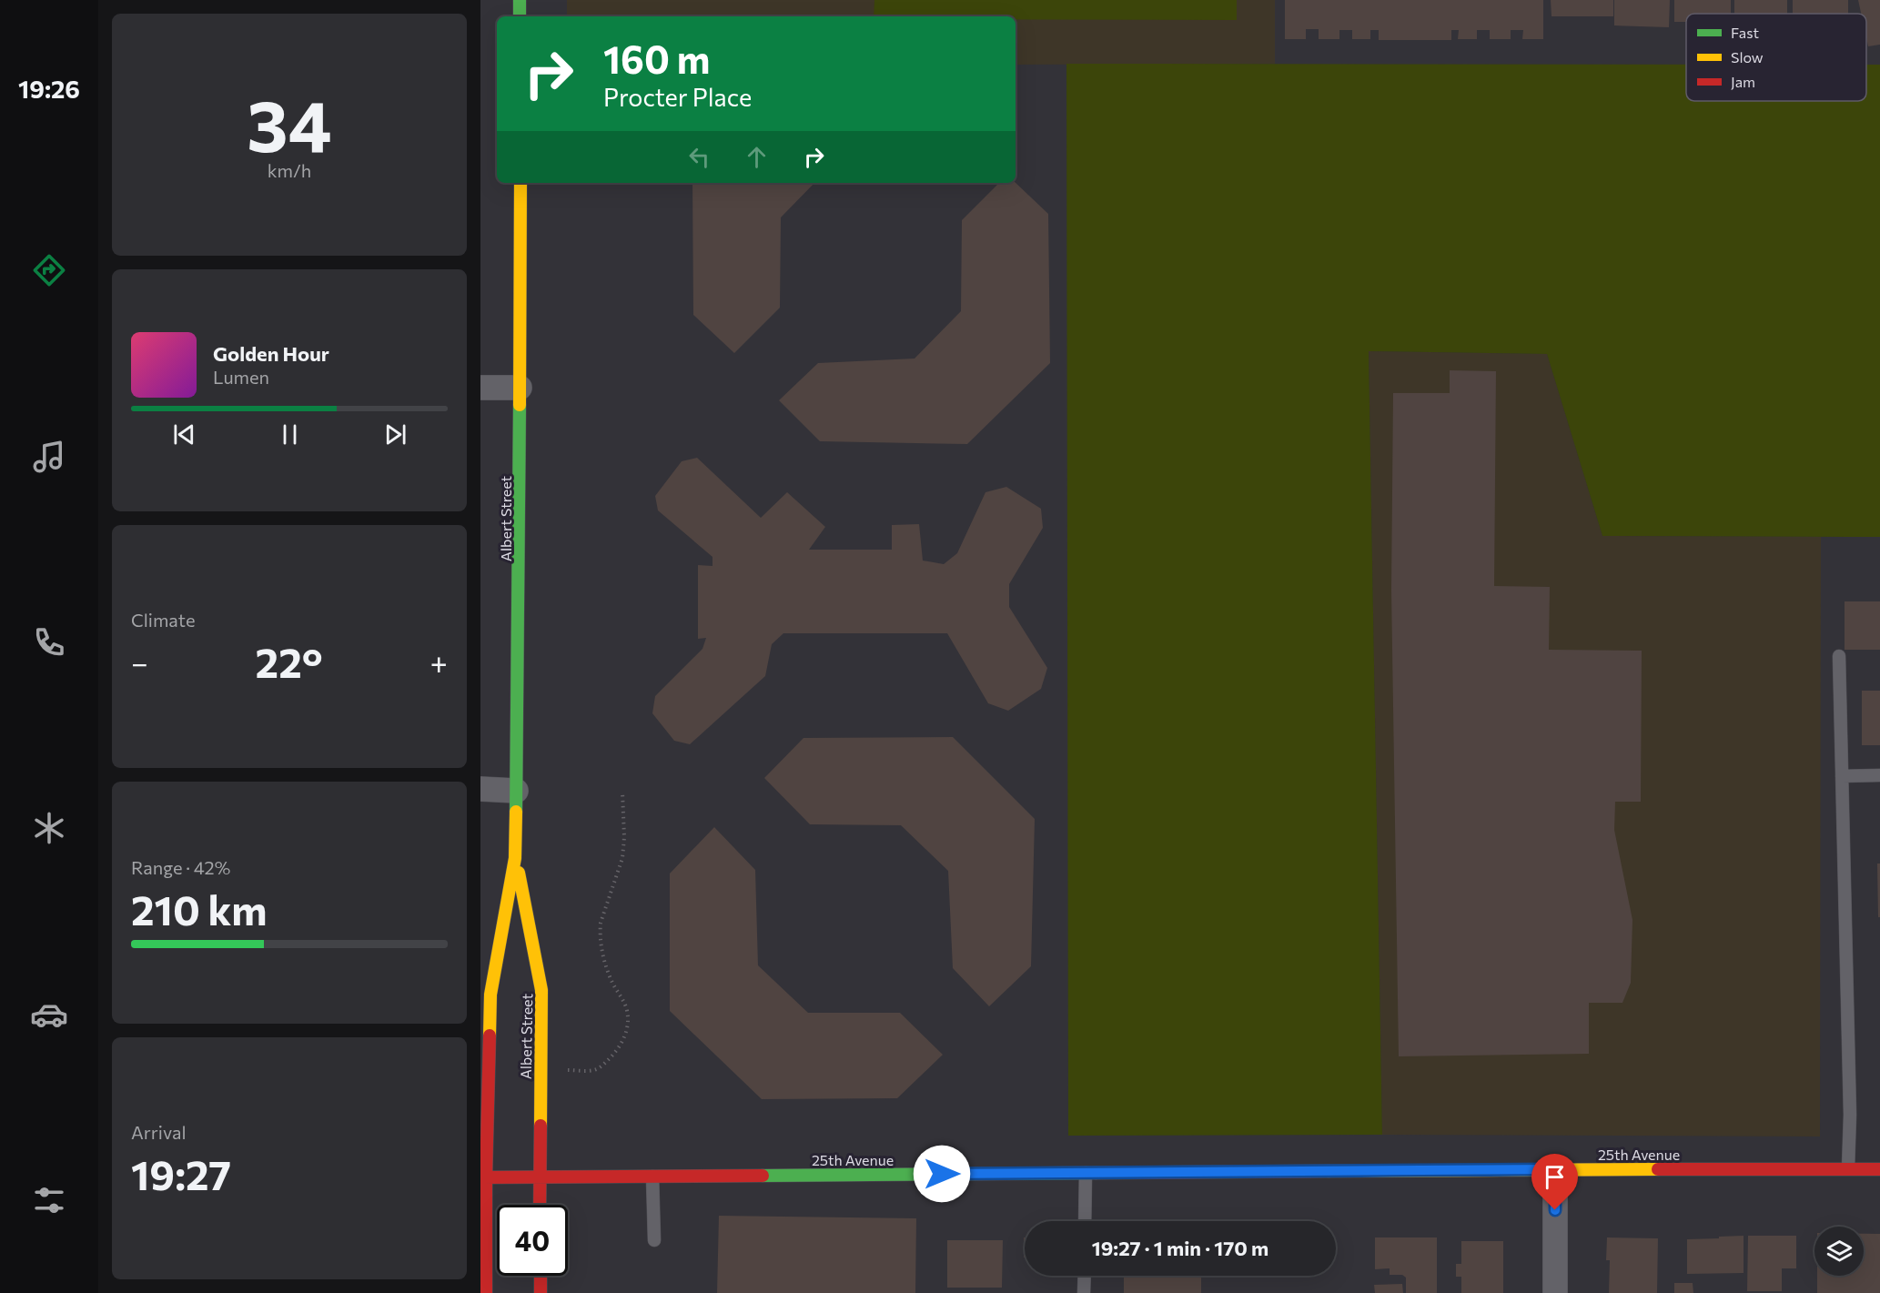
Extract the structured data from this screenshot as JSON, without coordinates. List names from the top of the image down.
{
  "streets": {
    "main road": ["Albert Street", "25th Avenue"]
  },
  "crossings": [
    ["Albert Street", "25th Avenue"]
  ],
  "legend": ["Fast", "Slow", "Jam"],
  "page": {
    "tabs": "19:26",
    "tile": [
      ["34", "km/h"],
      "Climate",
      ["Range · 42%", "210 km"],
      ["Arrival", "19:27"]
    ],
    "turn": ["160 m", "Procter Place"],
    "song": ["Golden Hour", "Lumen"],
    "heat": ["−", "22°", "+"],
    "limit": "40",
    "trip": "19:27 · 1 min · 170 m"
  }
}
